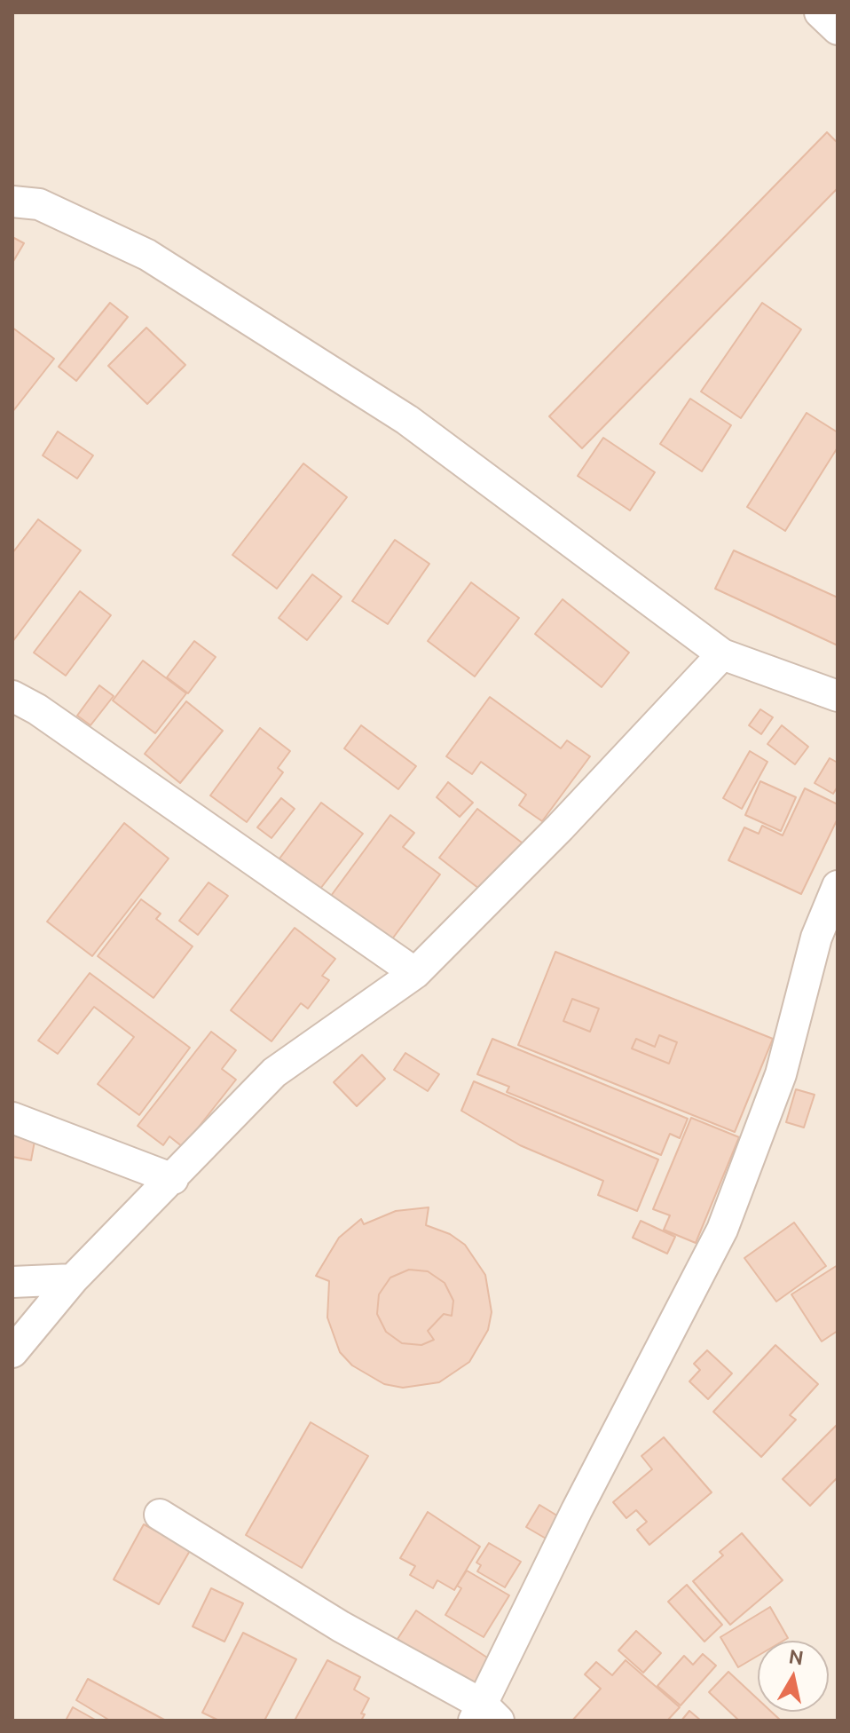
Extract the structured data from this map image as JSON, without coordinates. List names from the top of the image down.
{
  "north": "top"
}
